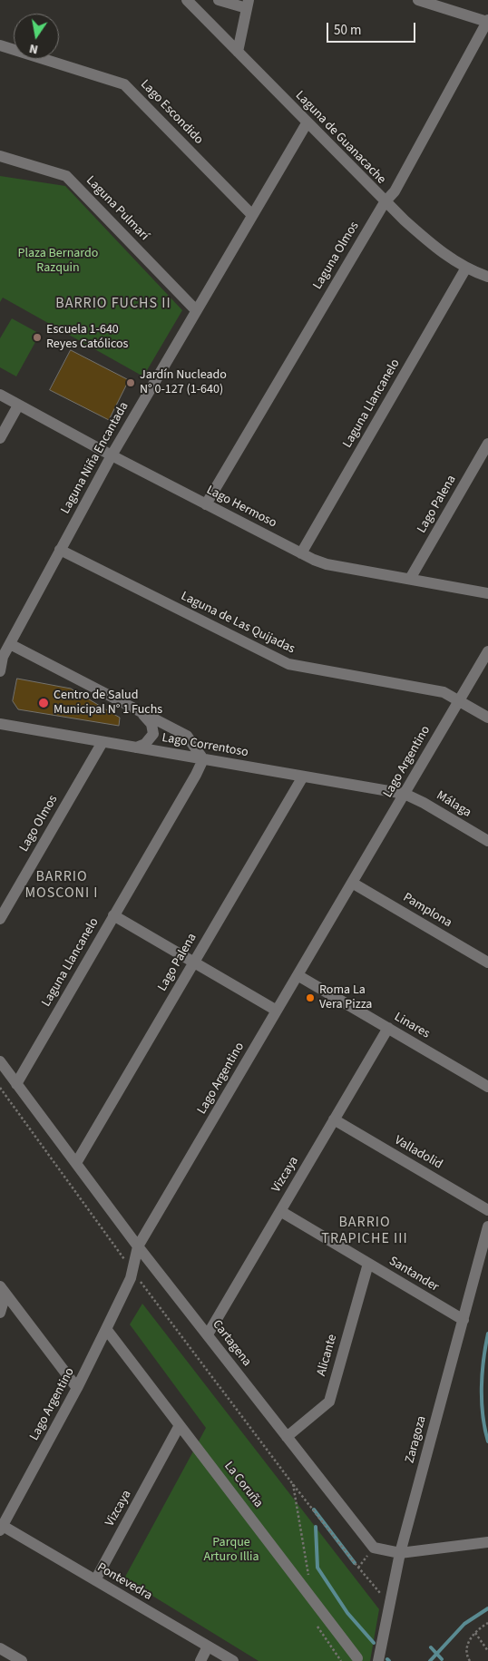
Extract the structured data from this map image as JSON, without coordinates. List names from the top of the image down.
{
  "streets": {
    "street": [
      "Lago Escondido",
      "Laguna de Guanacache",
      "Laguna Pulmarí",
      "Laguna Olmos",
      "Laguna Llancanelo",
      "Laguna Niña Encantada",
      "Lago Palena",
      "Lago Hermoso",
      "Laguna de Las Quijadas",
      "Lago Correntoso",
      "Lago Argentino",
      "Málaga",
      "Lago Olmos",
      "Pamplona",
      "Linares",
      "Valladolid",
      "Vizcaya",
      "Santander",
      "Cartagena",
      "Alicante",
      "Zaragoza",
      "La Coruña",
      "Pontevedra"
    ]
  },
  "crossings": [
    ["Lago Escondido", "Laguna Niña Encantada"],
    ["Laguna de Guanacache", "Laguna Olmos"],
    ["Laguna de Guanacache", "Laguna Llancanelo"],
    ["Laguna de Guanacache", "Laguna Niña Encantada"],
    ["Laguna Pulmarí", "Laguna Niña Encantada"],
    ["Laguna Olmos", "Lago Hermoso"],
    ["Laguna Llancanelo", "Lago Hermoso"],
    ["Laguna Llancanelo", "Lago Correntoso"],
    ["Laguna Llancanelo", "Cartagena"],
    ["Laguna Niña Encantada", "Lago Hermoso"],
    ["Laguna Niña Encantada", "Laguna de Las Quijadas"],
    ["Lago Palena", "Lago Hermoso"],
    ["Lago Palena", "Lago Correntoso"],
    ["Lago Palena", "Cartagena"],
    ["Laguna de Las Quijadas", "Lago Argentino"],
    ["Lago Correntoso", "Lago Argentino"],
    ["Lago Correntoso", "Málaga"],
    ["Lago Correntoso", "Lago Olmos"],
    ["Lago Argentino", "Málaga"],
    ["Lago Argentino", "Pamplona"],
    ["Lago Argentino", "Linares"],
    ["Lago Argentino", "Cartagena"],
    ["Lago Argentino", "La Coruña"],
    ["Lago Argentino", "Pontevedra"],
    ["Linares", "Vizcaya"],
    ["Valladolid", "Vizcaya"],
    ["Vizcaya", "Santander"],
    ["Vizcaya", "Cartagena"],
    ["Vizcaya", "La Coruña"],
    ["Vizcaya", "Pontevedra"],
    ["Santander", "Alicante"],
    ["Santander", "Zaragoza"],
    ["Cartagena", "Alicante"],
    ["Cartagena", "Zaragoza"]
  ],
  "districts": ["BARRIO FUCHS II", "BARRIO MOSCONI I", "BARRIO TRAPICHE III"],
  "parks": ["Plaza Bernardo Razquin", "Parque Arturo Illia"],
  "places": [
    "Escuela 1-640 Reyes Católicos",
    "Jardín Nucleado N° 0-127 (1-640)",
    "Centro de Salud Municipal N° 1 Fuchs",
    "Roma La Vera Pizza"
  ],
  "scale_bar": "50 m",
  "north": "bottom"
}
